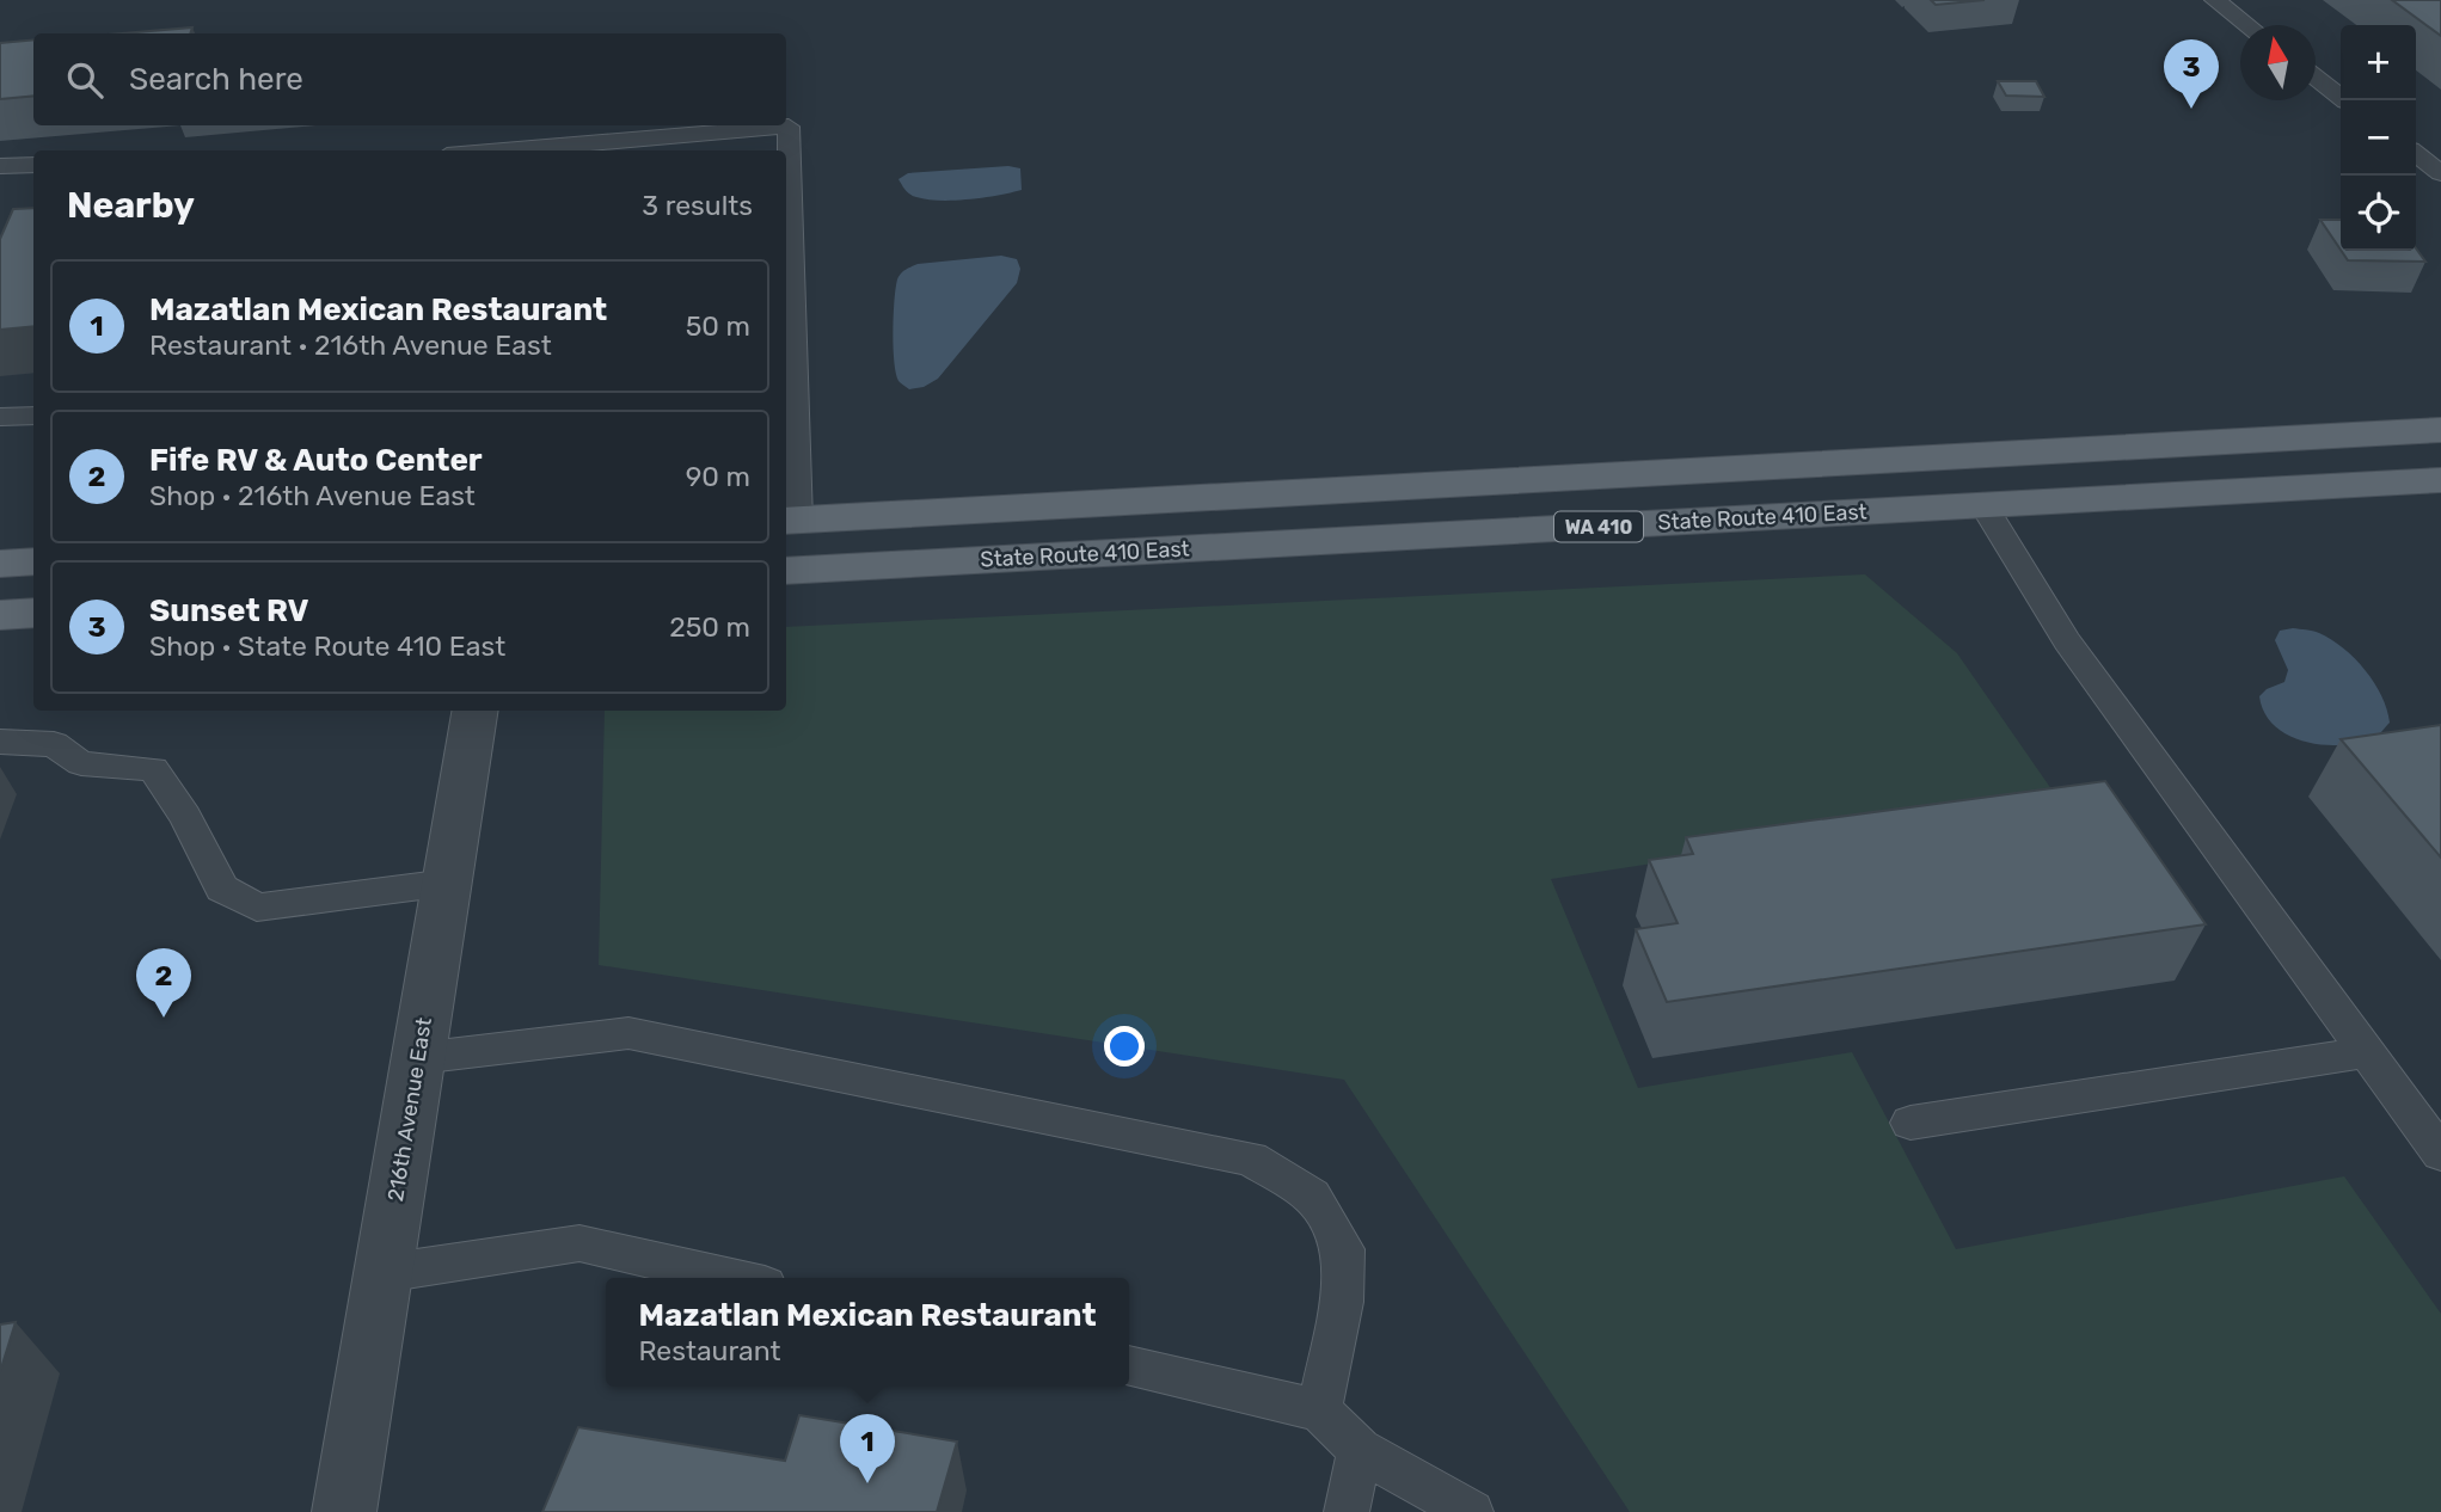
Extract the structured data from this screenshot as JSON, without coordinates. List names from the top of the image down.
{
  "streets": {
    "main road": ["State Route 410 East", "WA 410"],
    "street": ["216th Avenue East"]
  },
  "north": "top",
  "page": {
    "map_buttons": ["+", "−"],
    "search": "Search here",
    "pins": ["3", "2", "1"],
    "heading": ["Nearby", "3 results"],
    "list": [
      {
        "mark": "1",
        "name": "Mazatlan Mexican Restaurant",
        "note": "Restaurant · 216th Avenue East",
        "value": "50 m"
      },
      {
        "mark": "2",
        "name": "Fife RV & Auto Center",
        "note": "Shop · 216th Avenue East",
        "value": "90 m"
      },
      {
        "mark": "3",
        "name": "Sunset RV",
        "note": "Shop · State Route 410 East",
        "value": "250 m"
      }
    ],
    "popup": ["Mazatlan Mexican Restaurant", "Restaurant"]
  }
}
